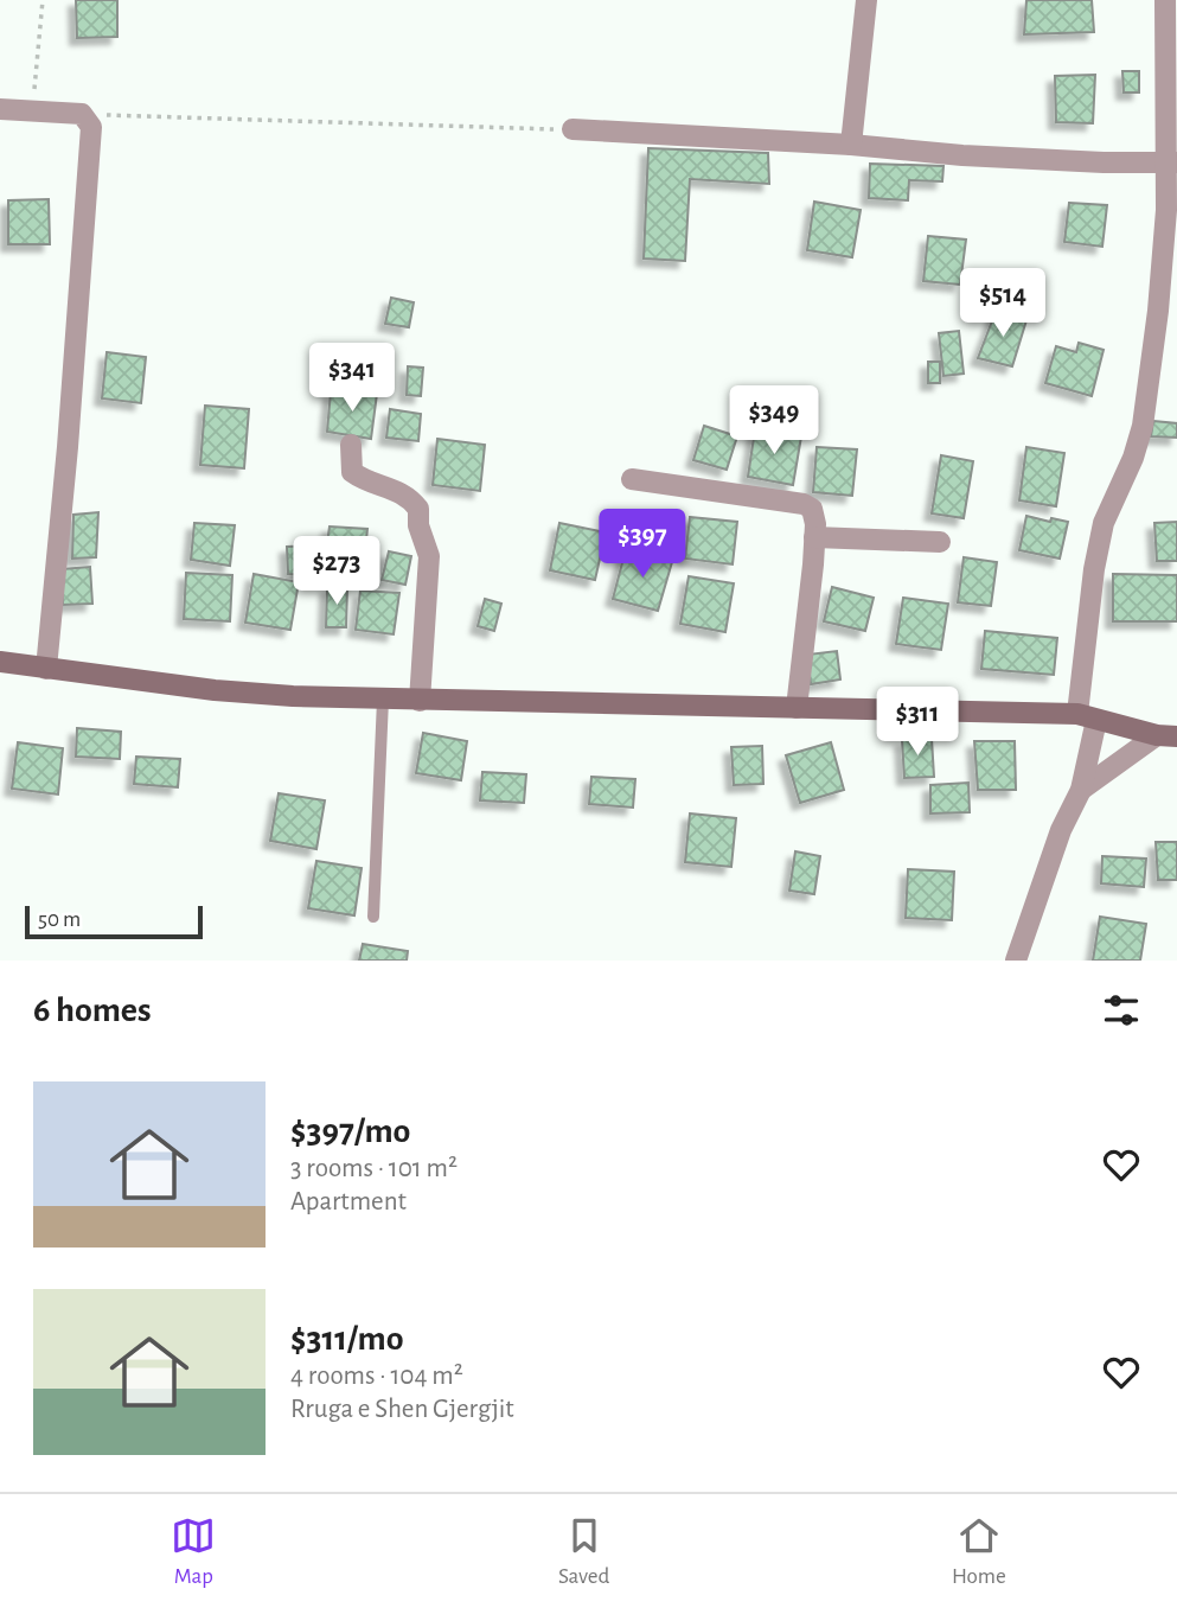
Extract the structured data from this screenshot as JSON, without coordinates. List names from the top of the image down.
{
  "scale_bar": "50 m",
  "page": {
    "price": [
      "$514",
      "$341",
      "$349",
      "$397",
      "$273",
      "$311"
    ],
    "scale": "50 m",
    "heading": "6 homes",
    "list": [
      {
        "name": "$397/mo",
        "note": "3 rooms · 101 m² · Apartment"
      },
      {
        "name": "$311/mo",
        "note": "4 rooms · 104 m² · Rruga e Shen Gjergjit"
      }
    ],
    "tabs": ["Map", "Saved", "Home"]
  }
}
